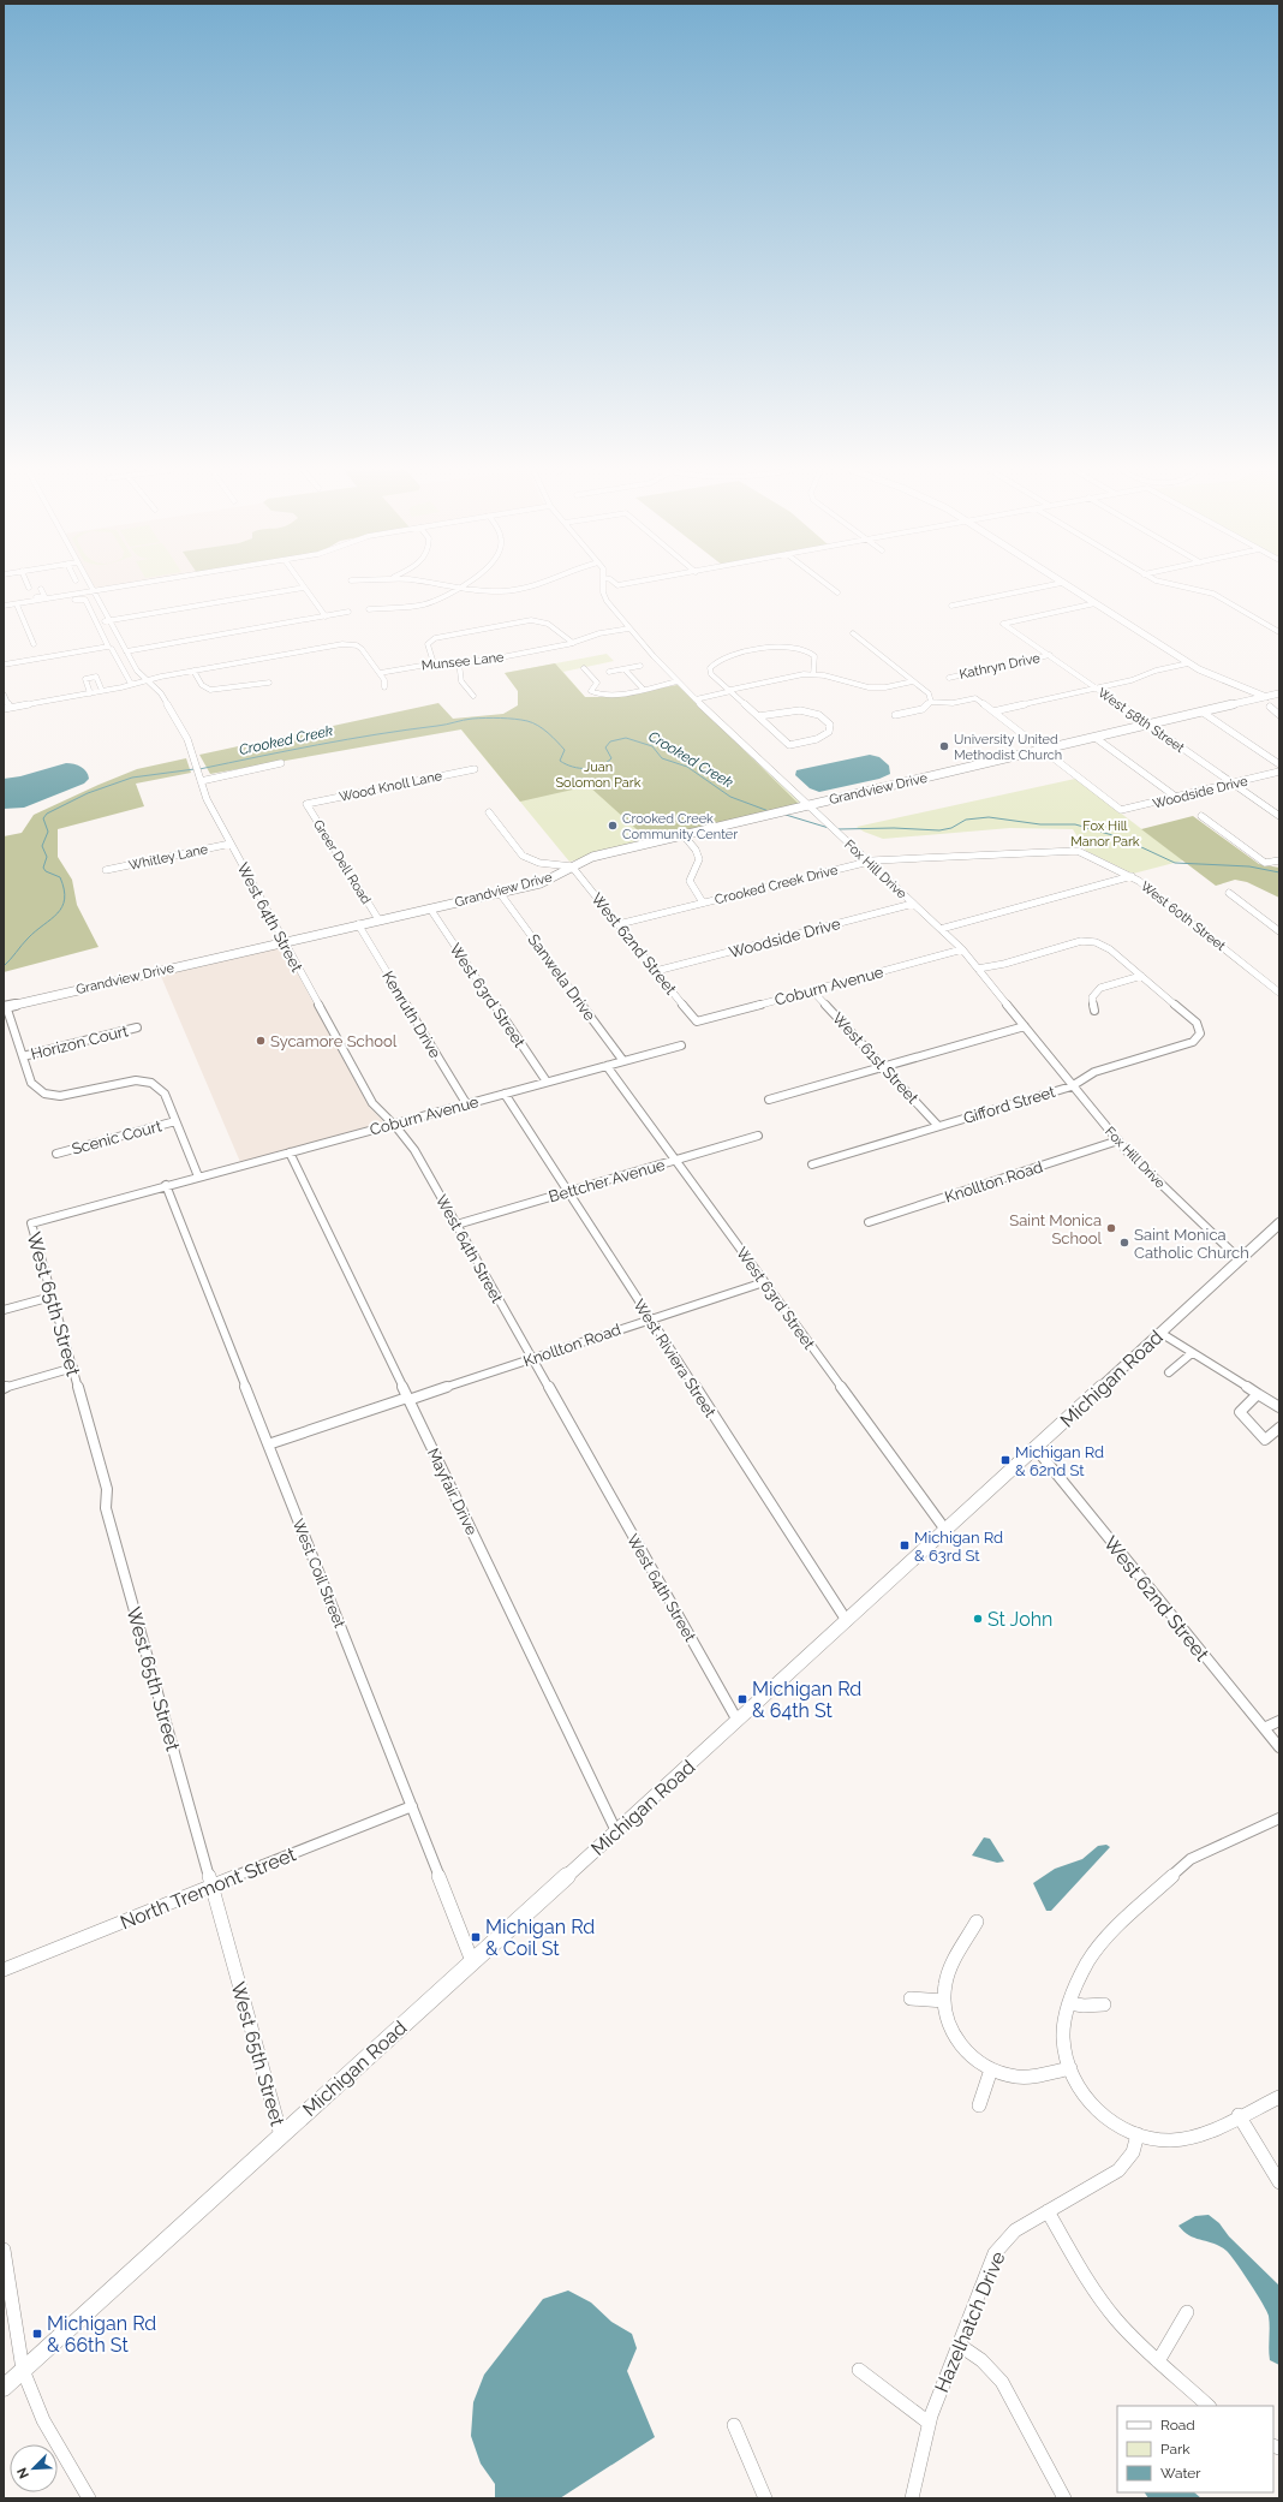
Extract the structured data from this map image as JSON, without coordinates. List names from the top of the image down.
{
  "streets": {
    "main road": ["Grandview Drive", "Michigan Road"],
    "street": [
      "Munsee Lane",
      "Kathryn Drive",
      "West 58th Street",
      "Wood Knoll Lane",
      "Woodside Drive",
      "Whitley Lane",
      "Greer Dell Road",
      "Fox Hill Drive",
      "Crooked Creek Drive",
      "West 60th Street",
      "West 64th Street",
      "West 62nd Street",
      "Sanwela Drive",
      "Coburn Avenue",
      "West 63rd Street",
      "Kenruth Drive",
      "Horizon Court",
      "West 61st Street",
      "Gifford Street",
      "Scenic Court",
      "Bettcher Avenue",
      "Knollton Road",
      "West 65th Street",
      "West Riviera Street",
      "Mayfair Drive",
      "West Coil Street",
      "North Tremont Street",
      "Hazelhatch Drive"
    ]
  },
  "crossings": [
    ["Munsee Lane", "Fox Hill Drive"],
    ["Kathryn Drive", "West 58th Street"],
    ["West 58th Street", "Grandview Drive"],
    ["West 58th Street", "Woodside Drive"],
    ["Wood Knoll Lane", "Greer Dell Road"],
    ["Grandview Drive", "Woodside Drive"],
    ["Grandview Drive", "Greer Dell Road"],
    ["Grandview Drive", "Fox Hill Drive"],
    ["Grandview Drive", "West 64th Street"],
    ["Grandview Drive", "West 62nd Street"],
    ["Grandview Drive", "Sanwela Drive"],
    ["Grandview Drive", "West 63rd Street"],
    ["Grandview Drive", "Kenruth Drive"],
    ["Woodside Drive", "Fox Hill Drive"],
    ["Woodside Drive", "West 62nd Street"],
    ["Whitley Lane", "West 64th Street"],
    ["Fox Hill Drive", "Crooked Creek Drive"],
    ["Fox Hill Drive", "Coburn Avenue"],
    ["Fox Hill Drive", "Gifford Street"],
    ["Fox Hill Drive", "Knollton Road"],
    ["Fox Hill Drive", "Michigan Road"],
    ["Crooked Creek Drive", "West 60th Street"],
    ["Crooked Creek Drive", "West 62nd Street"],
    ["West 64th Street", "Coburn Avenue"],
    ["West 64th Street", "Bettcher Avenue"],
    ["West 64th Street", "Knollton Road"],
    ["West 64th Street", "Michigan Road"],
    ["West 62nd Street", "Coburn Avenue"],
    ["West 62nd Street", "Michigan Road"],
    ["Sanwela Drive", "Coburn Avenue"],
    ["Coburn Avenue", "West 63rd Street"],
    ["Coburn Avenue", "Kenruth Drive"],
    ["Coburn Avenue", "West 61st Street"],
    ["Coburn Avenue", "West 65th Street"],
    ["Coburn Avenue", "West Riviera Street"],
    ["Coburn Avenue", "Mayfair Drive"],
    ["Coburn Avenue", "West Coil Street"],
    ["West 63rd Street", "Bettcher Avenue"],
    ["West 63rd Street", "Knollton Road"],
    ["West 63rd Street", "Michigan Road"],
    ["West 61st Street", "Gifford Street"],
    ["Bettcher Avenue", "West Riviera Street"],
    ["Knollton Road", "West Riviera Street"],
    ["Knollton Road", "Mayfair Drive"],
    ["Knollton Road", "West Coil Street"],
    ["West 65th Street", "Michigan Road"],
    ["West 65th Street", "North Tremont Street"],
    ["West Riviera Street", "Michigan Road"],
    ["Michigan Road", "Mayfair Drive"],
    ["Michigan Road", "West Coil Street"],
    ["West Coil Street", "North Tremont Street"]
  ],
  "water": ["Crooked Creek"],
  "parks": ["Juan Solomon Park", "Fox Hill Manor Park"],
  "places": {
    "other": [
      "University United Methodist Church",
      "Crooked Creek Community Center",
      "Sycamore School",
      "Saint Monica School",
      "Saint Monica Catholic Church",
      "St John"
    ],
    "transit": [
      "Michigan Rd & 62nd St",
      "Michigan Rd & 63rd St",
      "Michigan Rd & 64th St",
      "Michigan Rd & Coil St",
      "Michigan Rd & 66th St"
    ]
  },
  "legend": ["Road", "Park", "Water"],
  "north": "bottom left"
}
